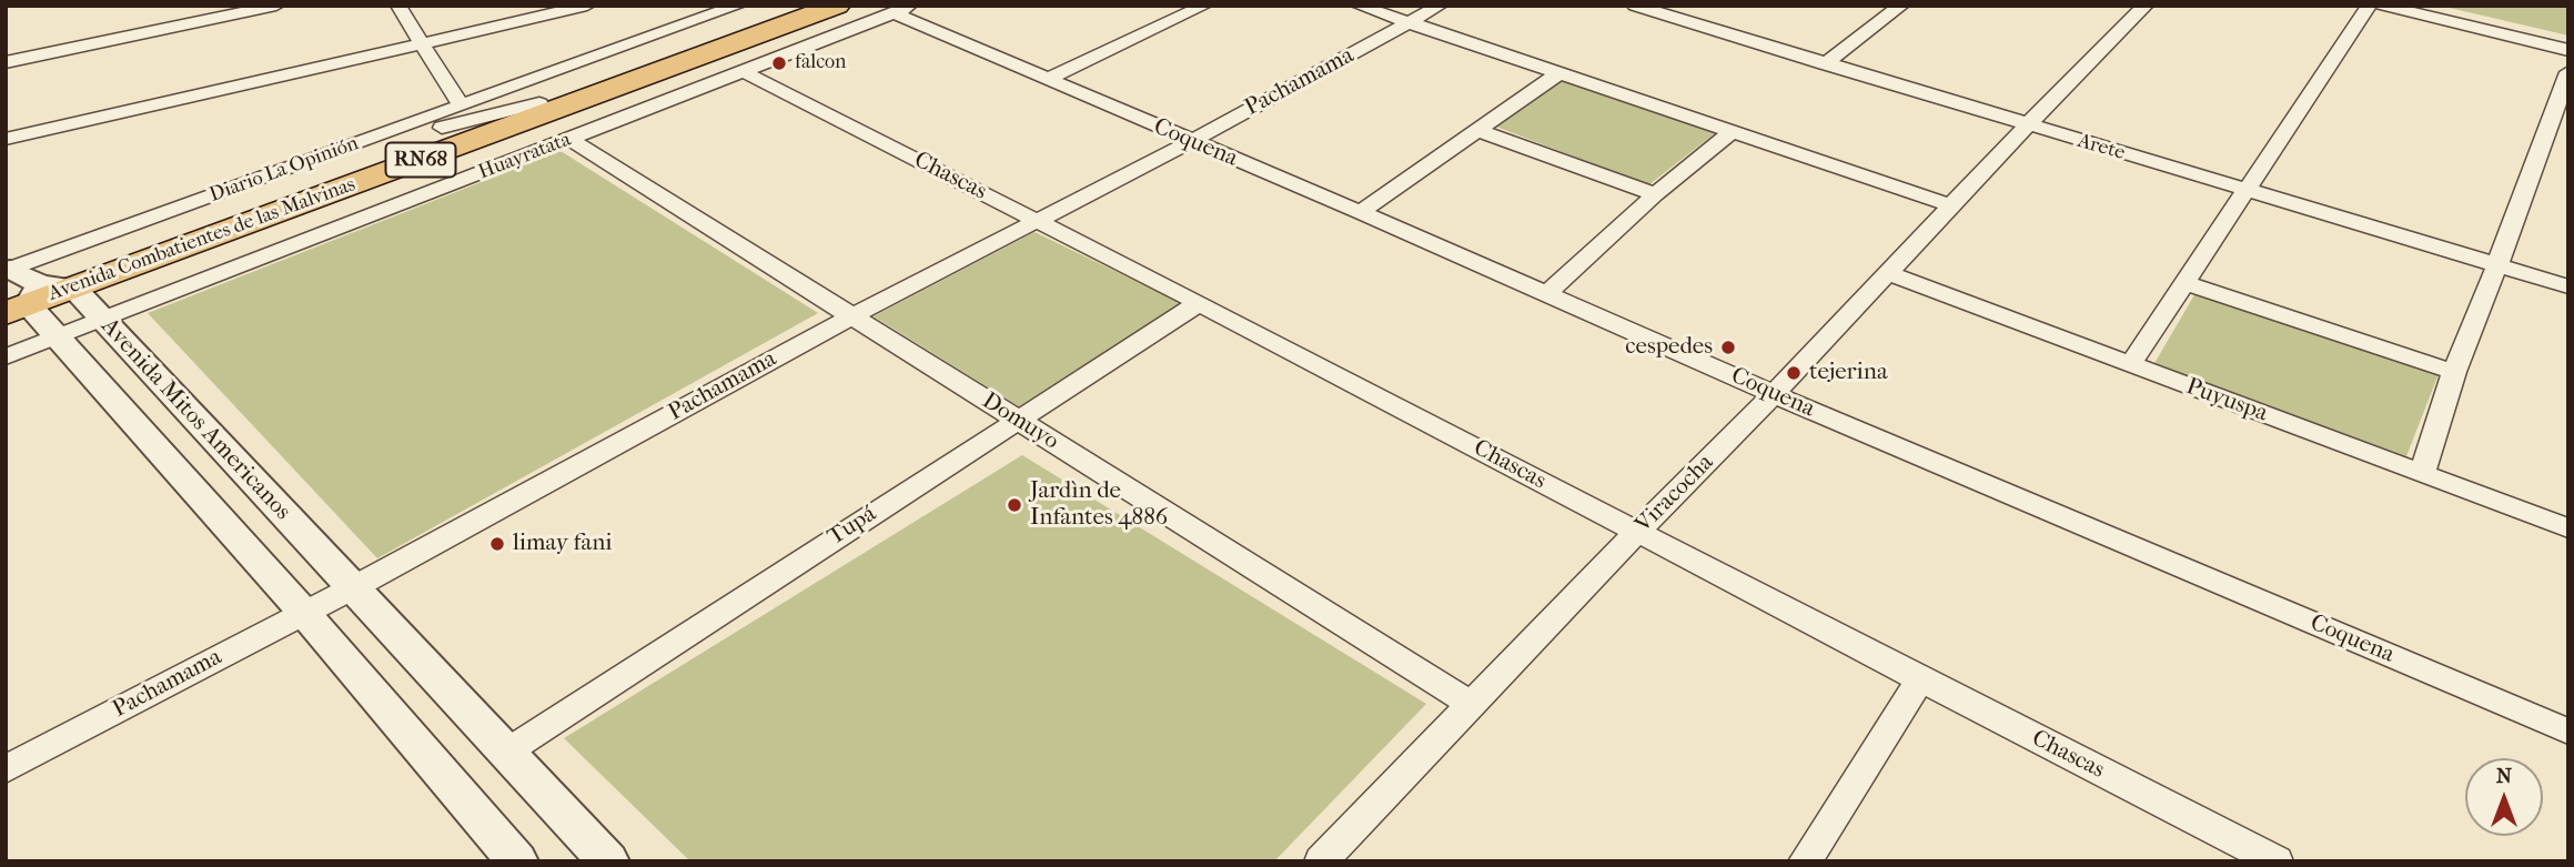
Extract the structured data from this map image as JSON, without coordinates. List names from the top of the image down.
{
  "streets": {
    "main road": ["RN68", "Avenida Combatientes de las Malvinas"],
    "street": [
      "Pachamama",
      "Coquena",
      "Arete",
      "Huayratata",
      "Diario La Opinión",
      "Chascas",
      "Puyuspa",
      "Avenida Mitos Americanos",
      "Domuyo",
      "Viracocha",
      "Tupá"
    ]
  },
  "crossings": [
    ["Pachamama", "Coquena"],
    ["Pachamama", "Chascas"],
    ["Pachamama", "Avenida Mitos Americanos"],
    ["Pachamama", "Domuyo"],
    ["Coquena", "Huayratata"],
    ["Coquena", "Viracocha"],
    ["Arete", "Viracocha"],
    ["Huayratata", "Chascas"],
    ["Huayratata", "Avenida Mitos Americanos"],
    ["Huayratata", "Domuyo"],
    ["Diario La Opinión", "Avenida Combatientes de las Malvinas"],
    ["Diario La Opinión", "Avenida Mitos Americanos"],
    ["Chascas", "Viracocha"],
    ["Chascas", "Tupá"],
    ["Avenida Combatientes de las Malvinas", "Avenida Mitos Americanos"],
    ["Puyuspa", "Viracocha"],
    ["Avenida Mitos Americanos", "Tupá"],
    ["Domuyo", "Viracocha"],
    ["Domuyo", "Tupá"]
  ],
  "places": [
    "falcon",
    "cespedes",
    "tejerina",
    "Jardìn de Infantes 4886",
    "limay fani"
  ],
  "north": "top"
}
